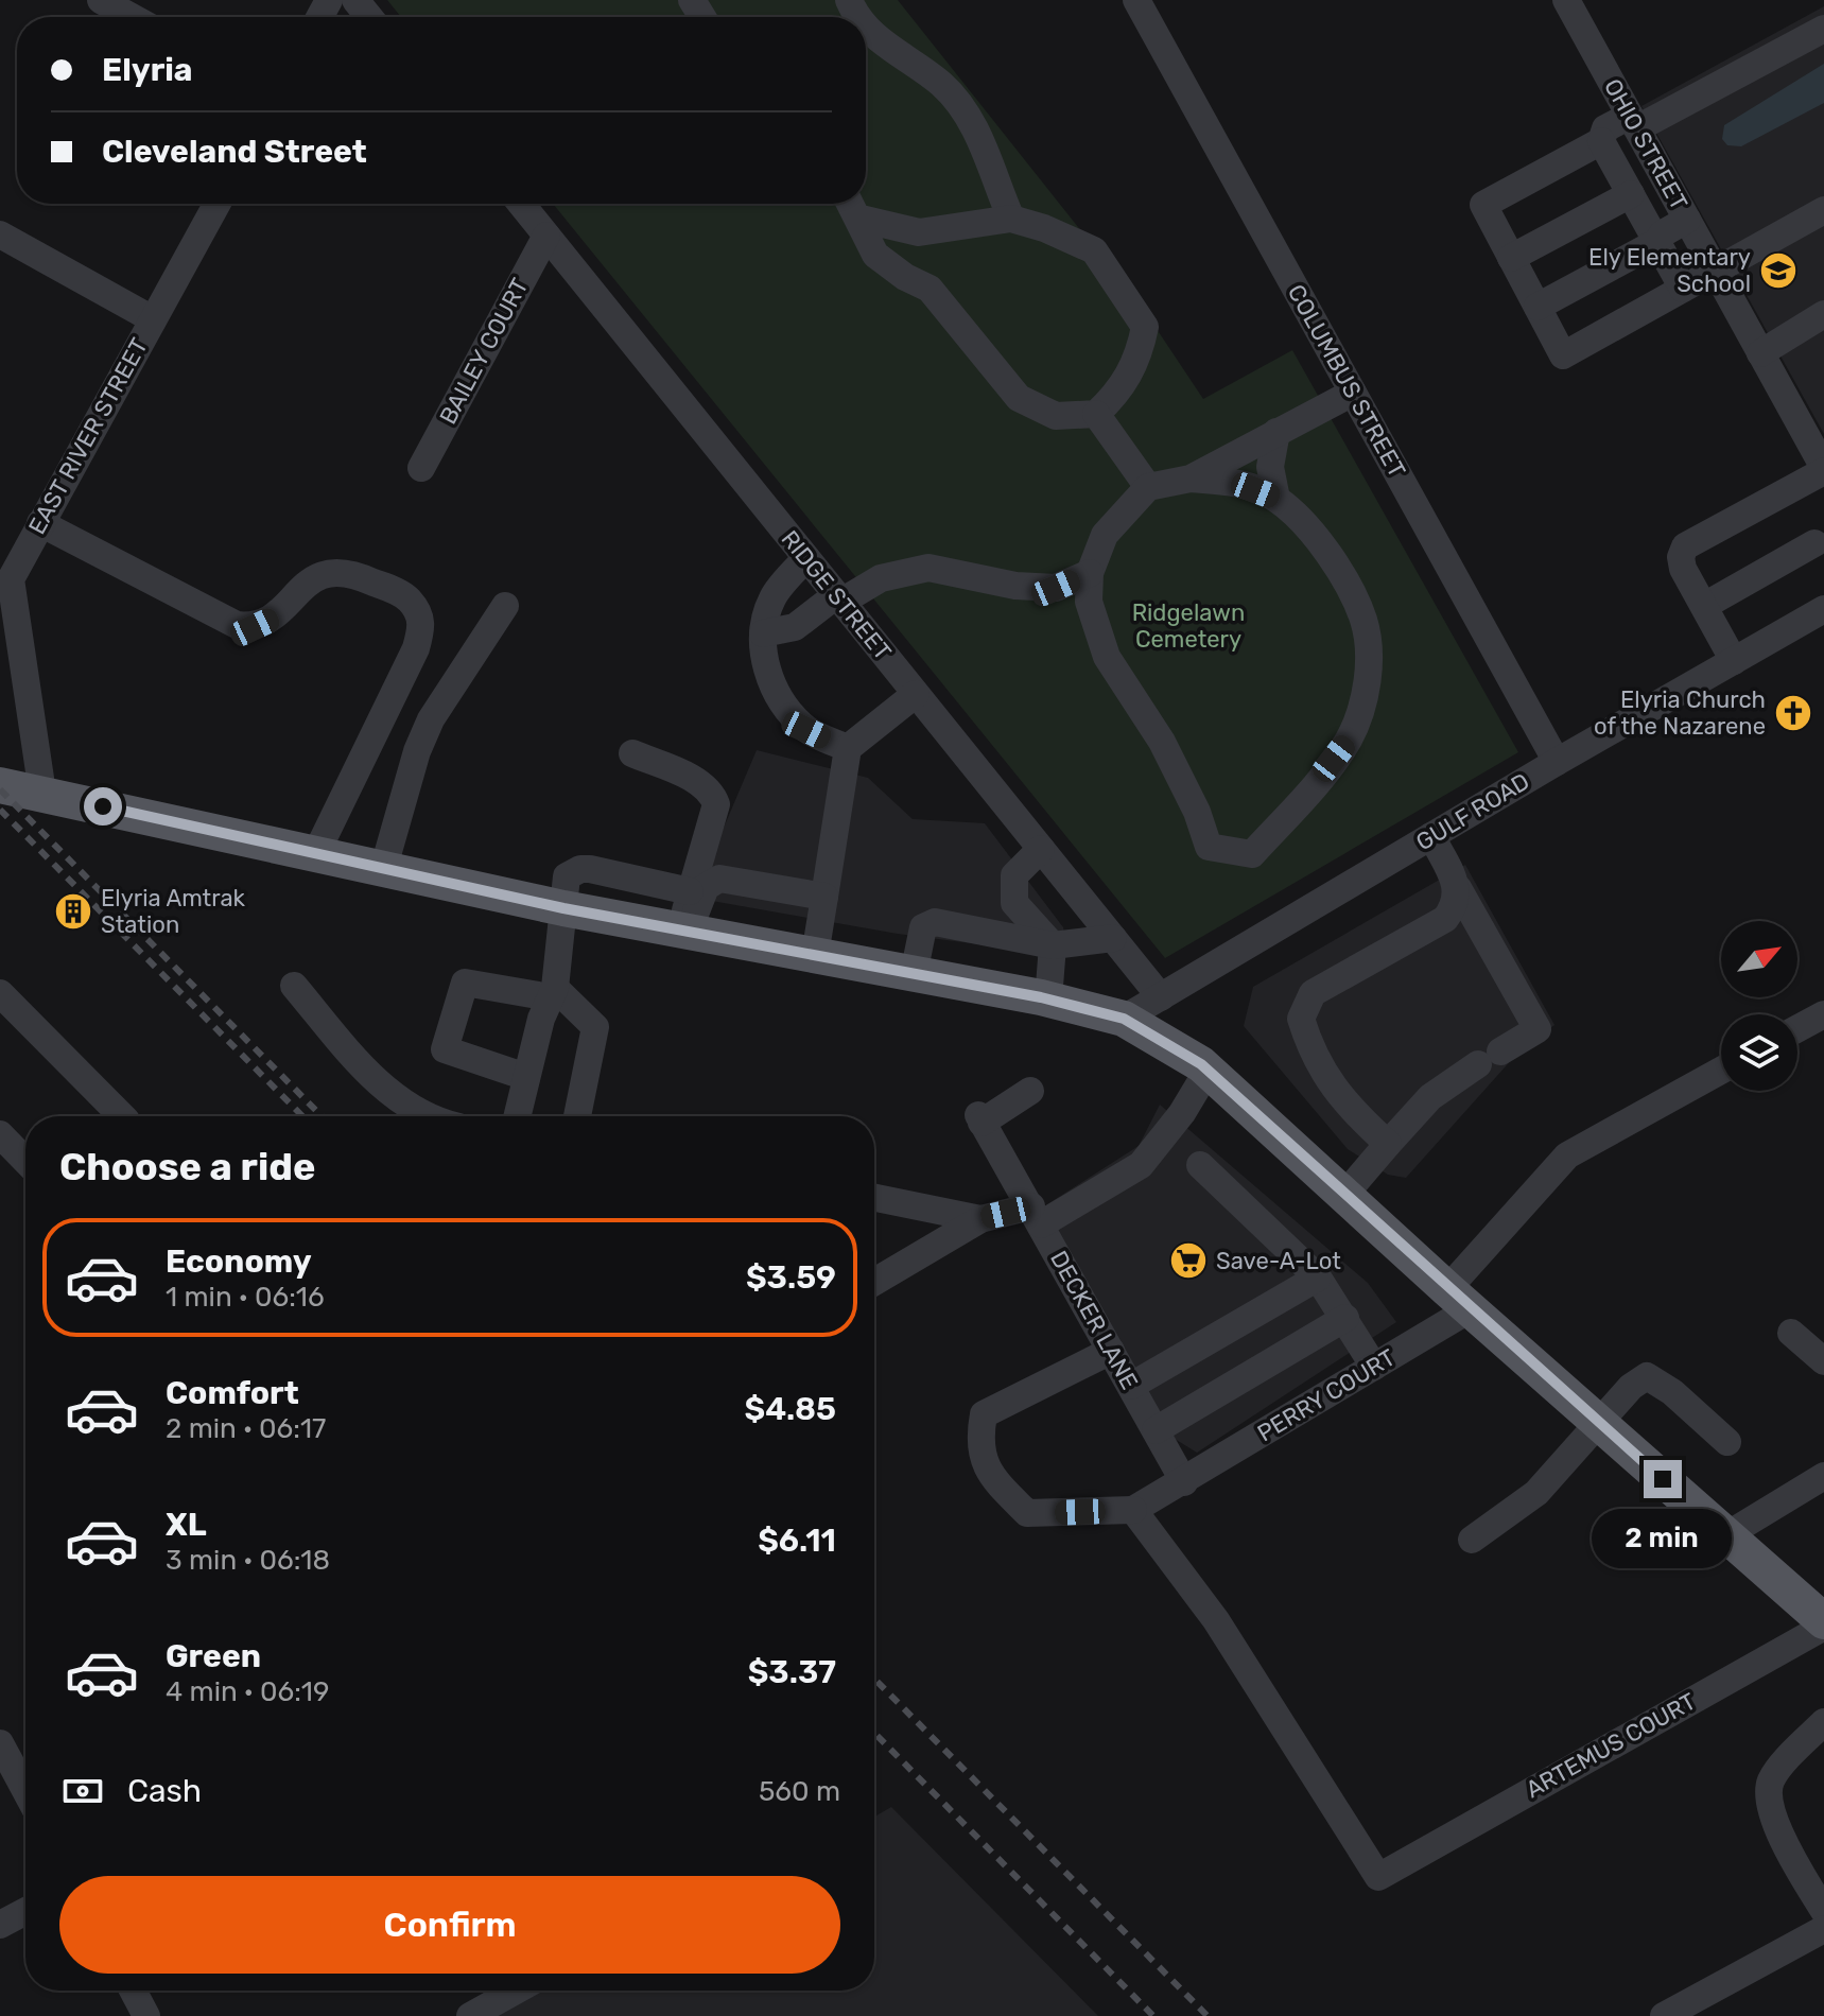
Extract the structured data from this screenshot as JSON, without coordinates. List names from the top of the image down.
{
  "streets": {
    "street": [
      "OHIO STREET",
      "BAILEY COURT",
      "COLUMBUS STREET",
      "EAST RIVER STREET",
      "RIDGE STREET",
      "GULF ROAD",
      "DECKER LANE",
      "PERRY COURT",
      "ARTEMUS COURT"
    ]
  },
  "crossings": [
    ["BAILEY COURT", "RIDGE STREET"],
    ["COLUMBUS STREET", "GULF ROAD"],
    ["RIDGE STREET", "GULF ROAD"],
    ["DECKER LANE", "PERRY COURT"],
    ["PERRY COURT", "ARTEMUS COURT"]
  ],
  "parks": ["Ridgelawn Cemetery"],
  "places": {
    "school or university": ["Ely Elementary School"],
    "church": ["Elyria Church of the Nazarene"],
    "building": ["Elyria Amtrak Station"],
    "supermarket": ["Save-A-Lot"]
  },
  "north": "top right",
  "page": {
    "banner": ["Elyria", "Cleveland Street"],
    "heading": "Choose a ride",
    "list": [
      {
        "name": "Economy",
        "note": "1 min · 06:16",
        "value": "$3.59"
      },
      {
        "name": "Comfort",
        "note": "2 min · 06:17",
        "value": "$4.85"
      },
      {
        "name": "XL",
        "note": "3 min · 06:18",
        "value": "$6.11"
      },
      {
        "name": "Green",
        "note": "4 min · 06:19",
        "value": "$3.37"
      }
    ],
    "bubble": "2 min",
    "pay": ["Cash", "560 m"],
    "buttons": "Confirm"
  }
}
